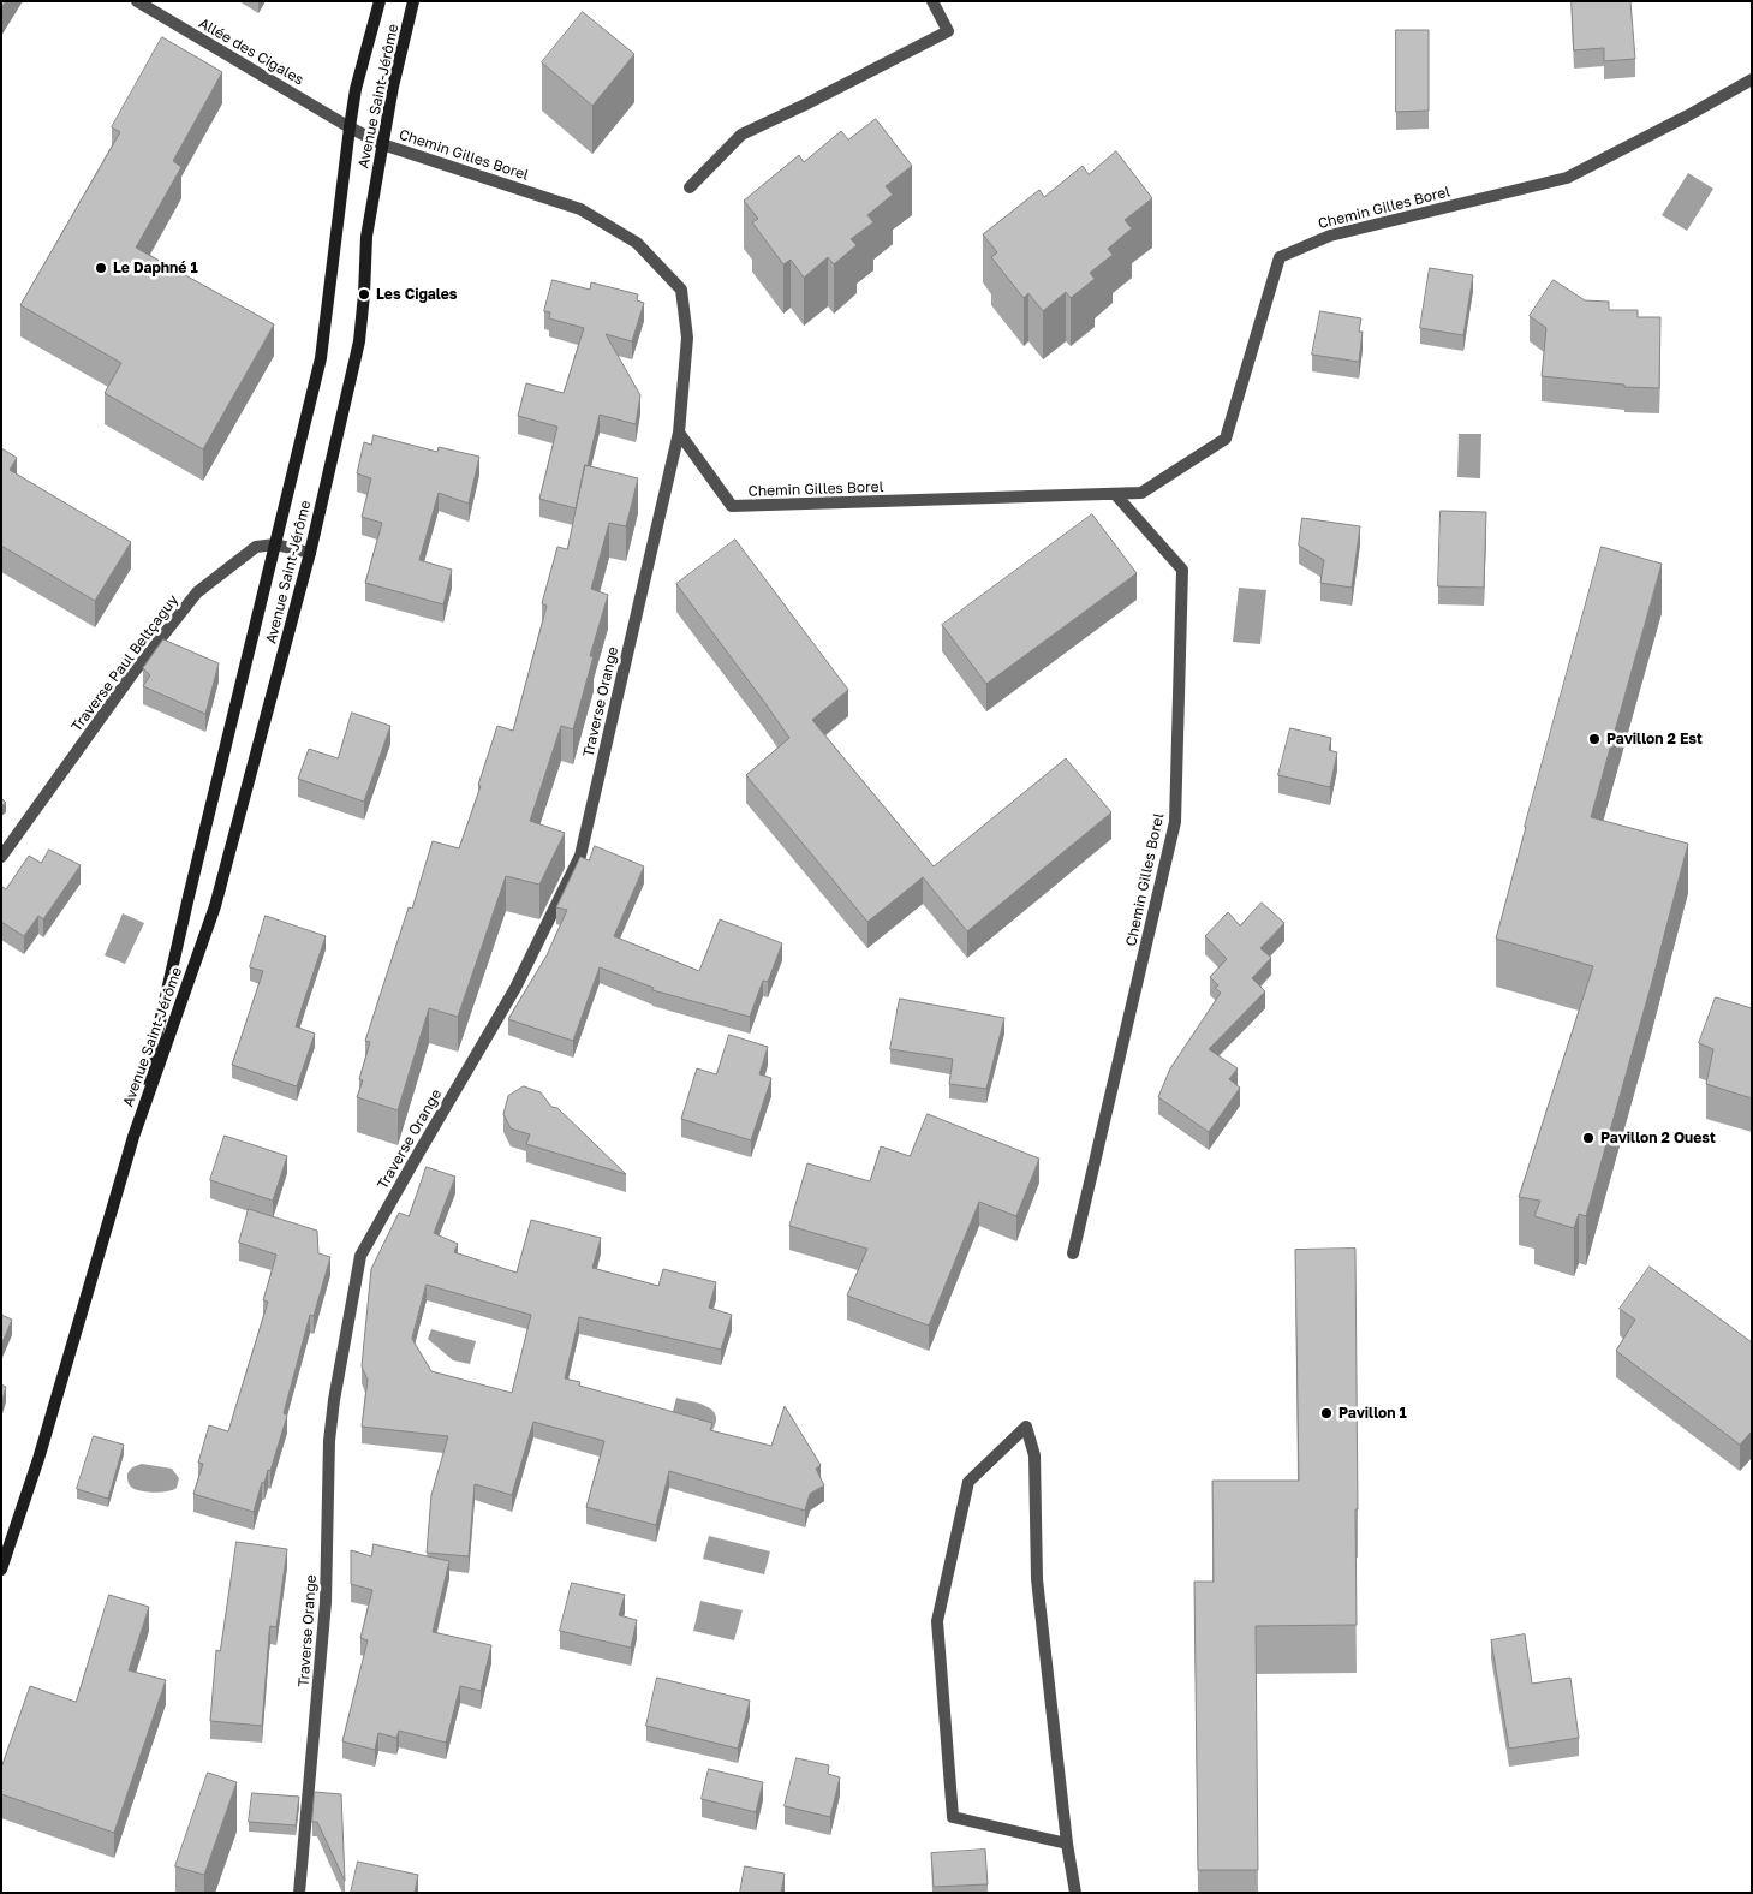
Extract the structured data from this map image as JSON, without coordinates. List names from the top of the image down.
{
  "streets": {
    "street": [
      "Allée des Cigales",
      "Avenue Saint-Jérôme",
      "Chemin Gilles Borel",
      "Traverse Paul Beltçaguy",
      "Traverse Orange"
    ]
  },
  "crossings": [
    ["Allée des Cigales", "Avenue Saint-Jérôme"],
    ["Allée des Cigales", "Chemin Gilles Borel"],
    ["Avenue Saint-Jérôme", "Chemin Gilles Borel"],
    ["Avenue Saint-Jérôme", "Traverse Paul Beltçaguy"],
    ["Chemin Gilles Borel", "Traverse Orange"]
  ],
  "places": [
    "Le Daphné 1",
    "Les Cigales",
    "Pavillon 2 Est",
    "Pavillon 2 Ouest",
    "Pavillon 1"
  ]
}
